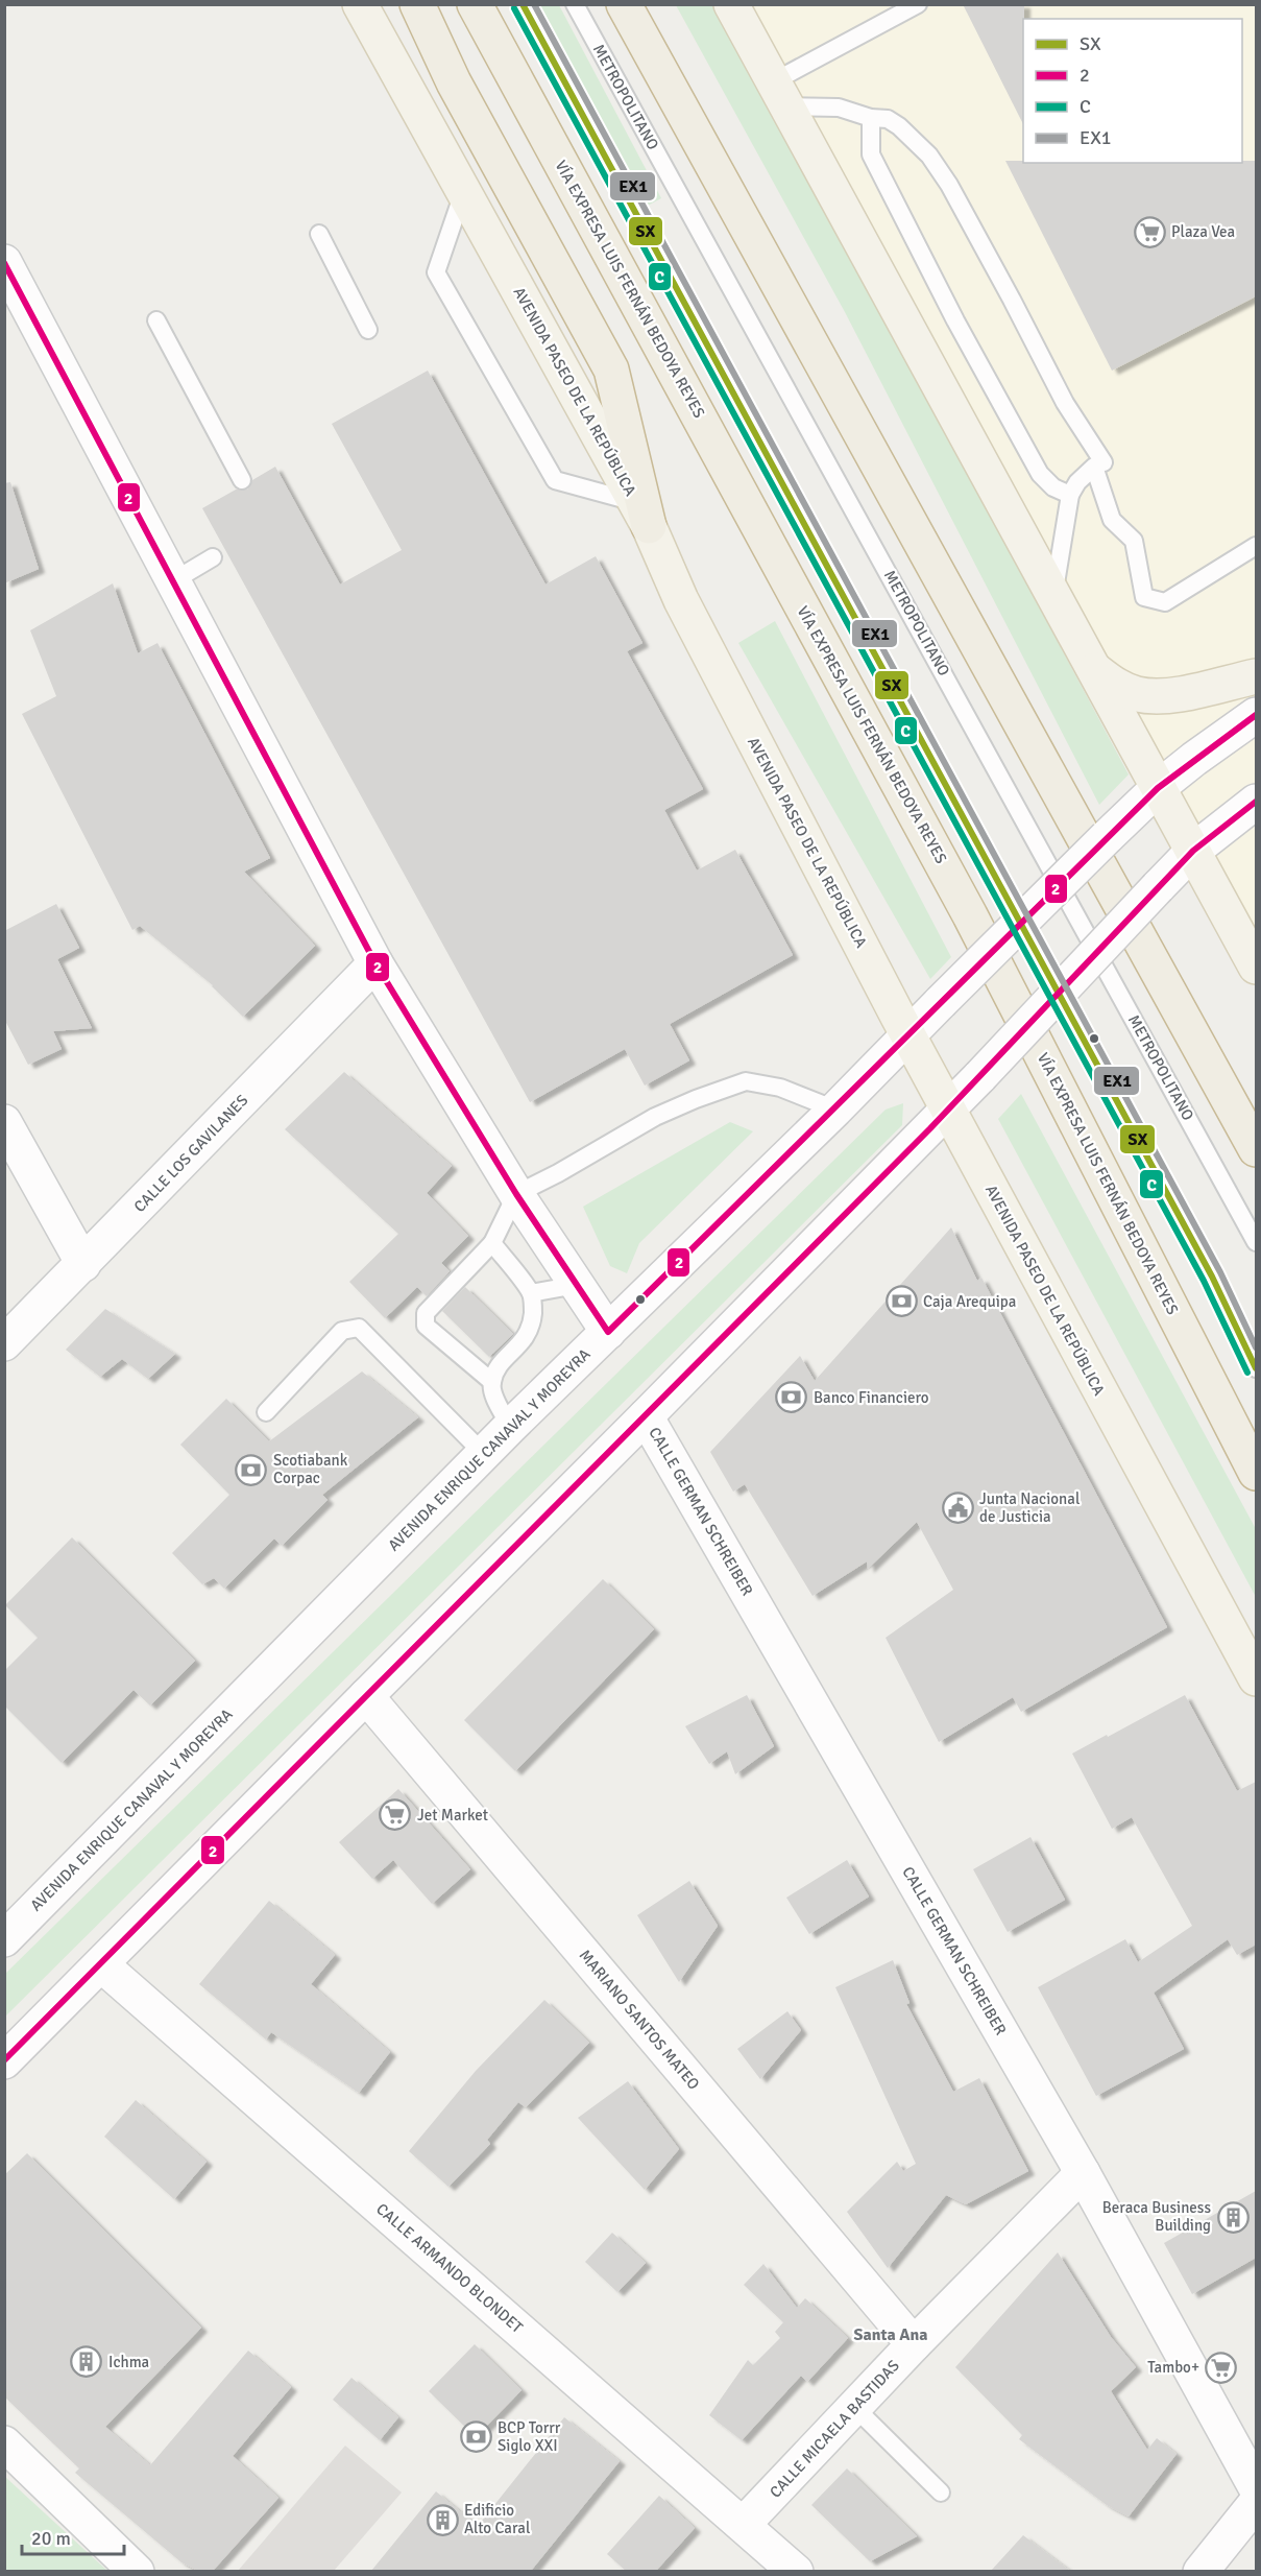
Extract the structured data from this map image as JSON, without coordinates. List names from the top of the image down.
{
  "streets": {
    "highway": ["VÍA EXPRESA LUIS FERNÁN BEDOYA REYES"],
    "main road": ["AVENIDA PASEO DE LA REPÚBLICA"],
    "street": [
      "CALLE LOS GAVILANES",
      "AVENIDA ENRIQUE CANAVAL Y MOREYRA",
      "CALLE GERMAN SCHREIBER",
      "MARIANO SANTOS MATEO",
      "CALLE ARMANDO BLONDET",
      "CALLE MICAELA BASTIDAS"
    ],
    "lane": ["METROPOLITANO"]
  },
  "crossings": [
    ["AVENIDA PASEO DE LA REPÚBLICA", "AVENIDA ENRIQUE CANAVAL Y MOREYRA"],
    ["CALLE GERMAN SCHREIBER", "CALLE MICAELA BASTIDAS"],
    ["MARIANO SANTOS MATEO", "CALLE MICAELA BASTIDAS"],
    ["CALLE ARMANDO BLONDET", "CALLE MICAELA BASTIDAS"]
  ],
  "districts": ["Santa Ana"],
  "places": {
    "supermarket": ["Plaza Vea", "Jet Market", "Tambo+"],
    "bank": [
      "Caja Arequipa",
      "Banco Financiero",
      "Scotiabank Corpac",
      "BCP Torrr Siglo XXI"
    ],
    "public building": ["Junta Nacional de Justicia"],
    "building": ["Beraca Business Building", "Ichma", "Edificio Alto Caral"]
  },
  "lines": [
    "transit line SX",
    "transit line EX1",
    "transit line C",
    "transit line 2"
  ],
  "legend": [
    "SX",
    "2",
    "C",
    "EX1"
  ],
  "scale_bar": "20 m"
}
